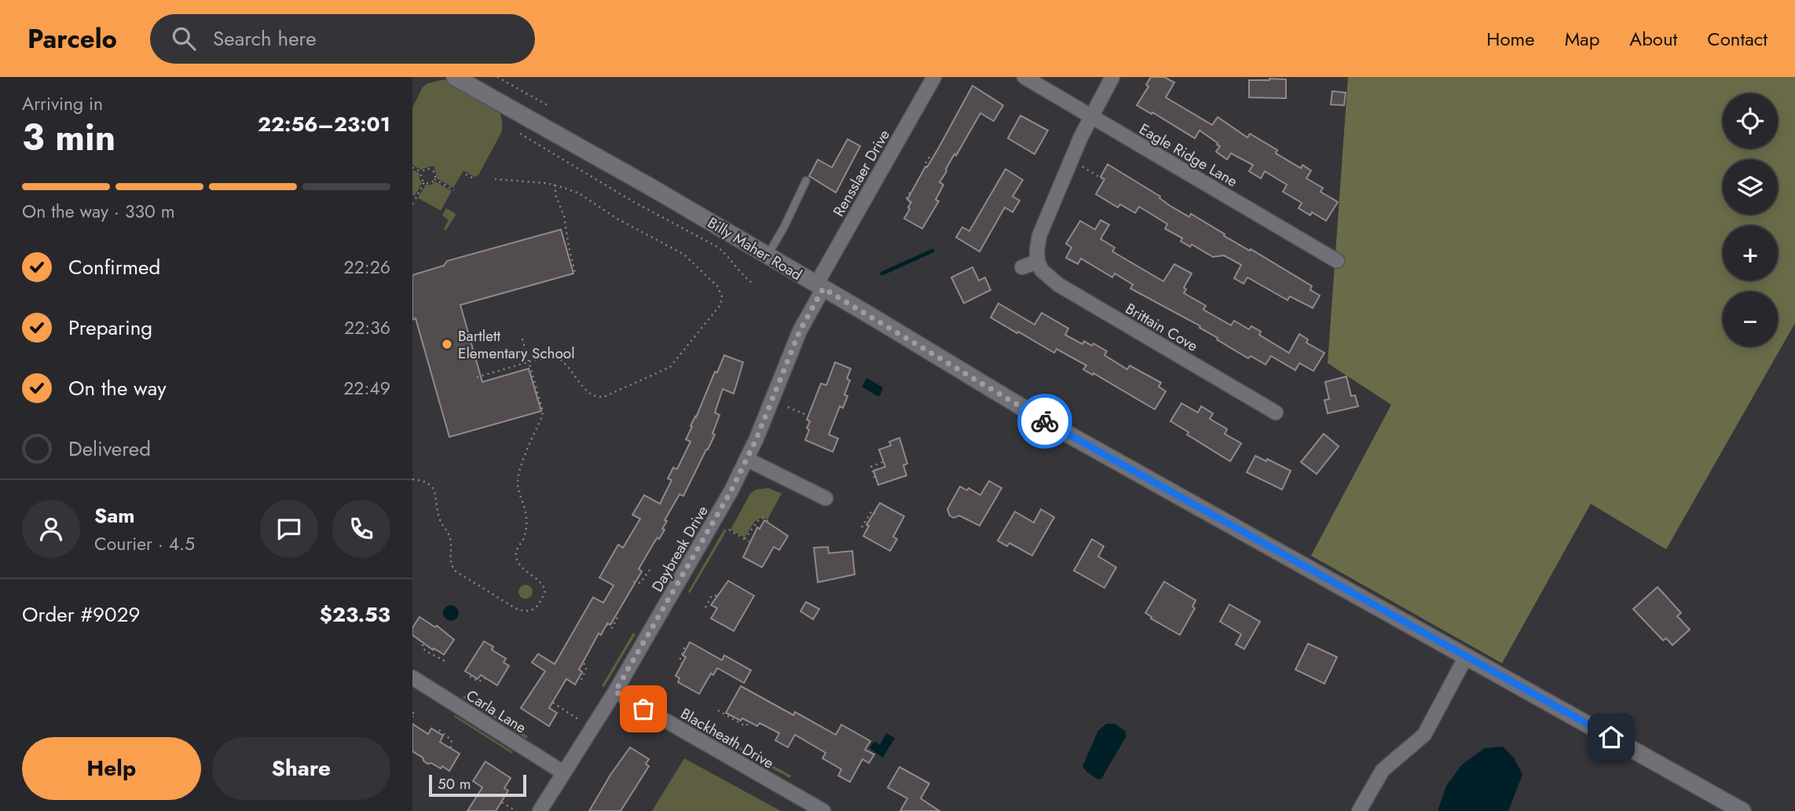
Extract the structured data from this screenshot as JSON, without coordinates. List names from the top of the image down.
{
  "streets": {
    "main road": ["Billy Maher Road"],
    "street": [
      "Eagle Ridge Lane",
      "Rensslaer Drive",
      "Brittain Cove",
      "Daybreak Drive",
      "Carla Lane",
      "Blackheath Drive"
    ]
  },
  "crossings": [
    ["Rensslaer Drive", "Billy Maher Road"],
    ["Rensslaer Drive", "Daybreak Drive"],
    ["Billy Maher Road", "Daybreak Drive"],
    ["Daybreak Drive", "Carla Lane"],
    ["Daybreak Drive", "Blackheath Drive"]
  ],
  "places": ["Bartlett Elementary School"],
  "scale_bar": "50 m",
  "page": {
    "header": "Parcelo",
    "search": "Search here",
    "nav": [
      "Home",
      "Map",
      "About",
      "Contact"
    ],
    "heading": ["3 min", "Arriving in", "22:56–23:01"],
    "panel": [
      "Sam",
      "Courier · 4.5",
      "Order #9029",
      "$23.53"
    ],
    "map_buttons": ["+", "−"],
    "bar": "On the way · 330 m",
    "list": [
      ["Confirmed", "22:26"],
      ["Preparing", "22:36"],
      ["On the way", "22:49"],
      "Delivered"
    ],
    "buttons": ["Help", "Share"],
    "scale": "50 m"
  }
}
